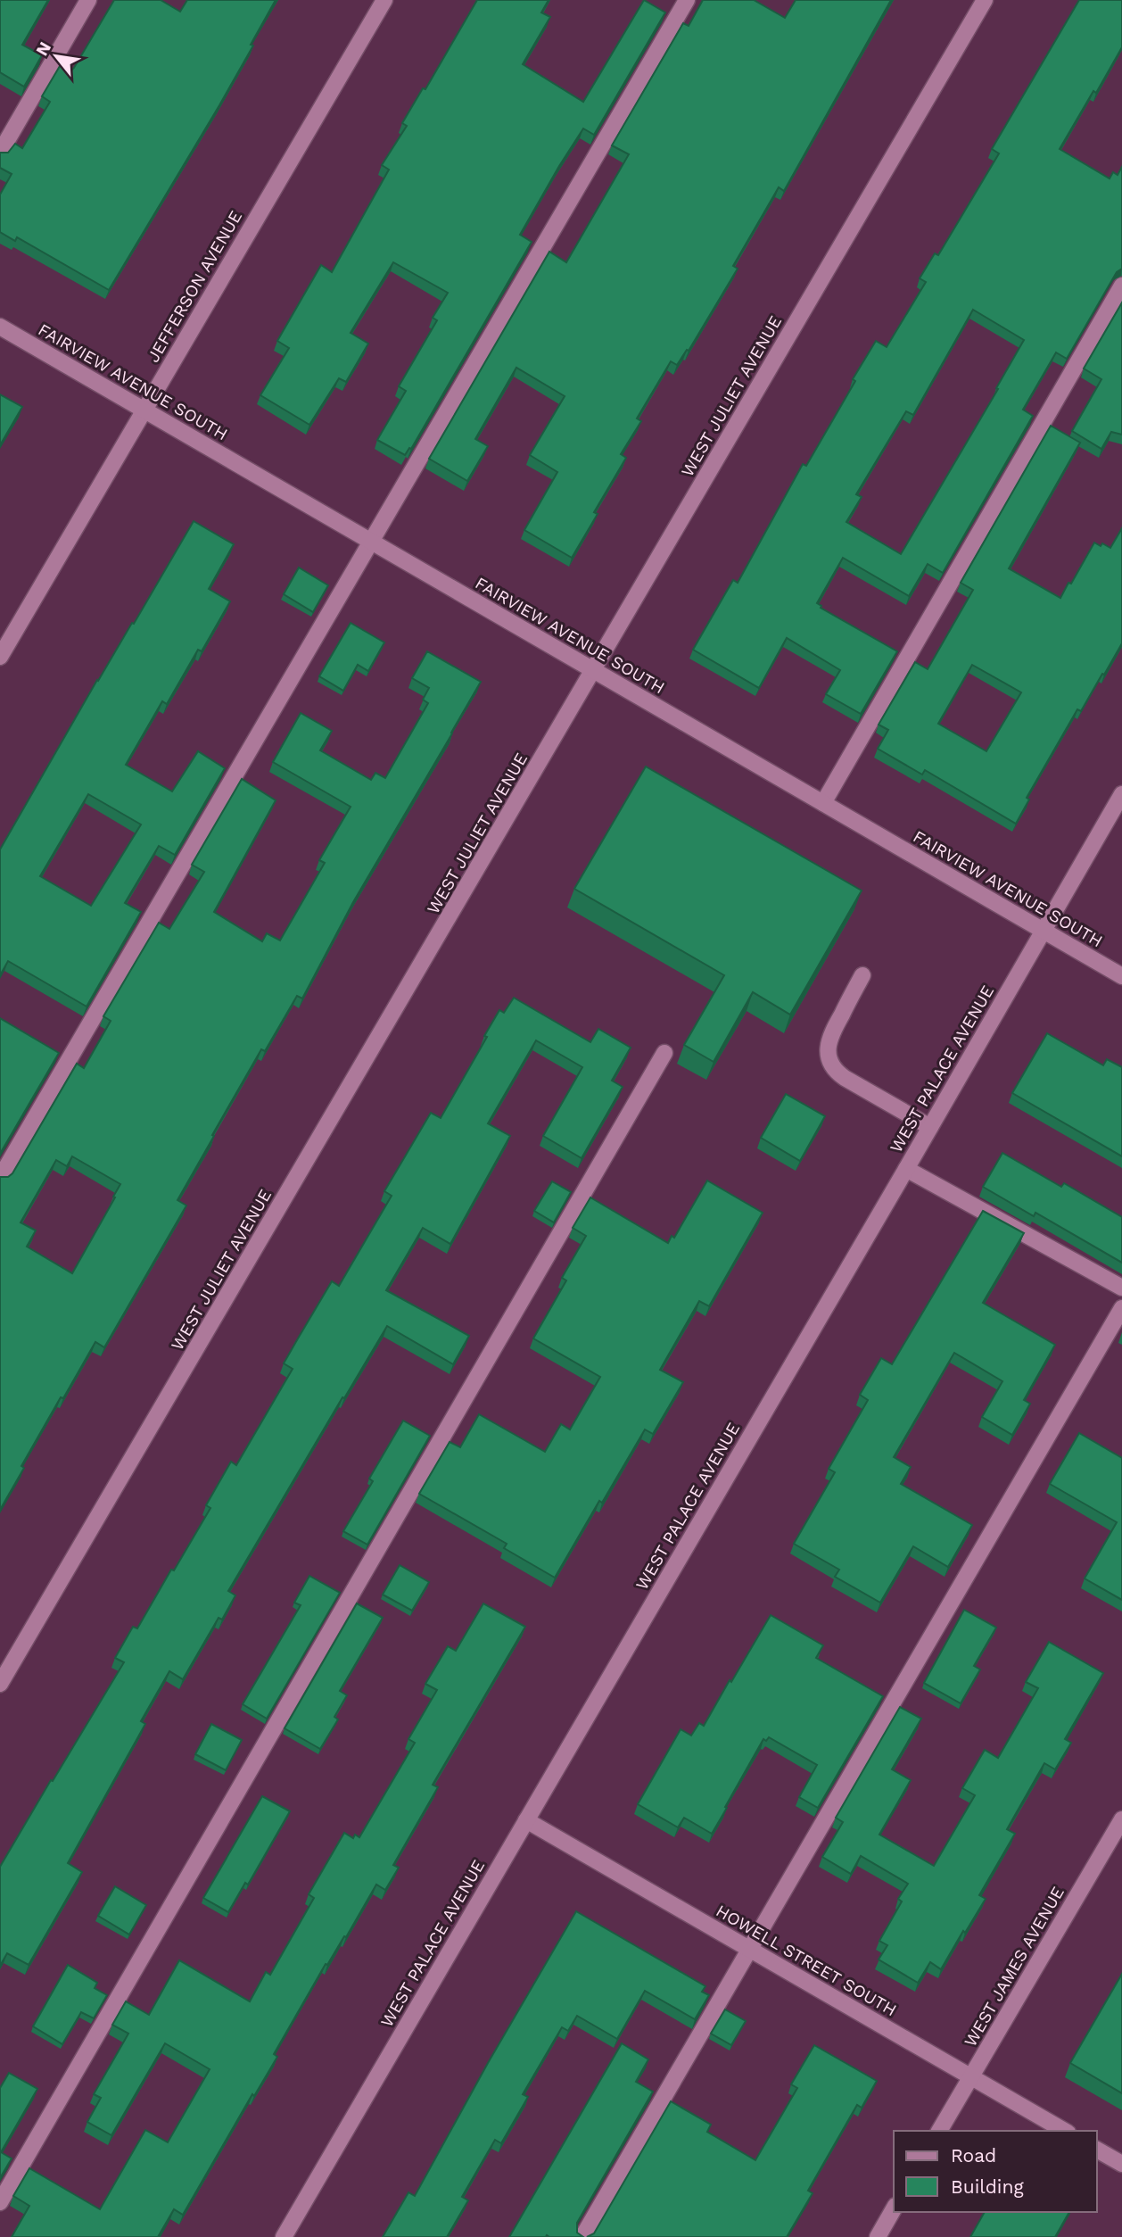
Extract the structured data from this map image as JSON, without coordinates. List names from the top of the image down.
{
  "streets": {
    "street": [
      "JEFFERSON AVENUE",
      "FAIRVIEW AVENUE SOUTH",
      "WEST JULIET AVENUE",
      "WEST PALACE AVENUE",
      "HOWELL STREET SOUTH",
      "WEST JAMES AVENUE"
    ]
  },
  "crossings": [
    ["JEFFERSON AVENUE", "FAIRVIEW AVENUE SOUTH"],
    ["FAIRVIEW AVENUE SOUTH", "WEST JULIET AVENUE"],
    ["FAIRVIEW AVENUE SOUTH", "WEST PALACE AVENUE"],
    ["WEST PALACE AVENUE", "HOWELL STREET SOUTH"],
    ["HOWELL STREET SOUTH", "WEST JAMES AVENUE"]
  ],
  "legend": ["Road", "Building"],
  "north": "top left"
}
